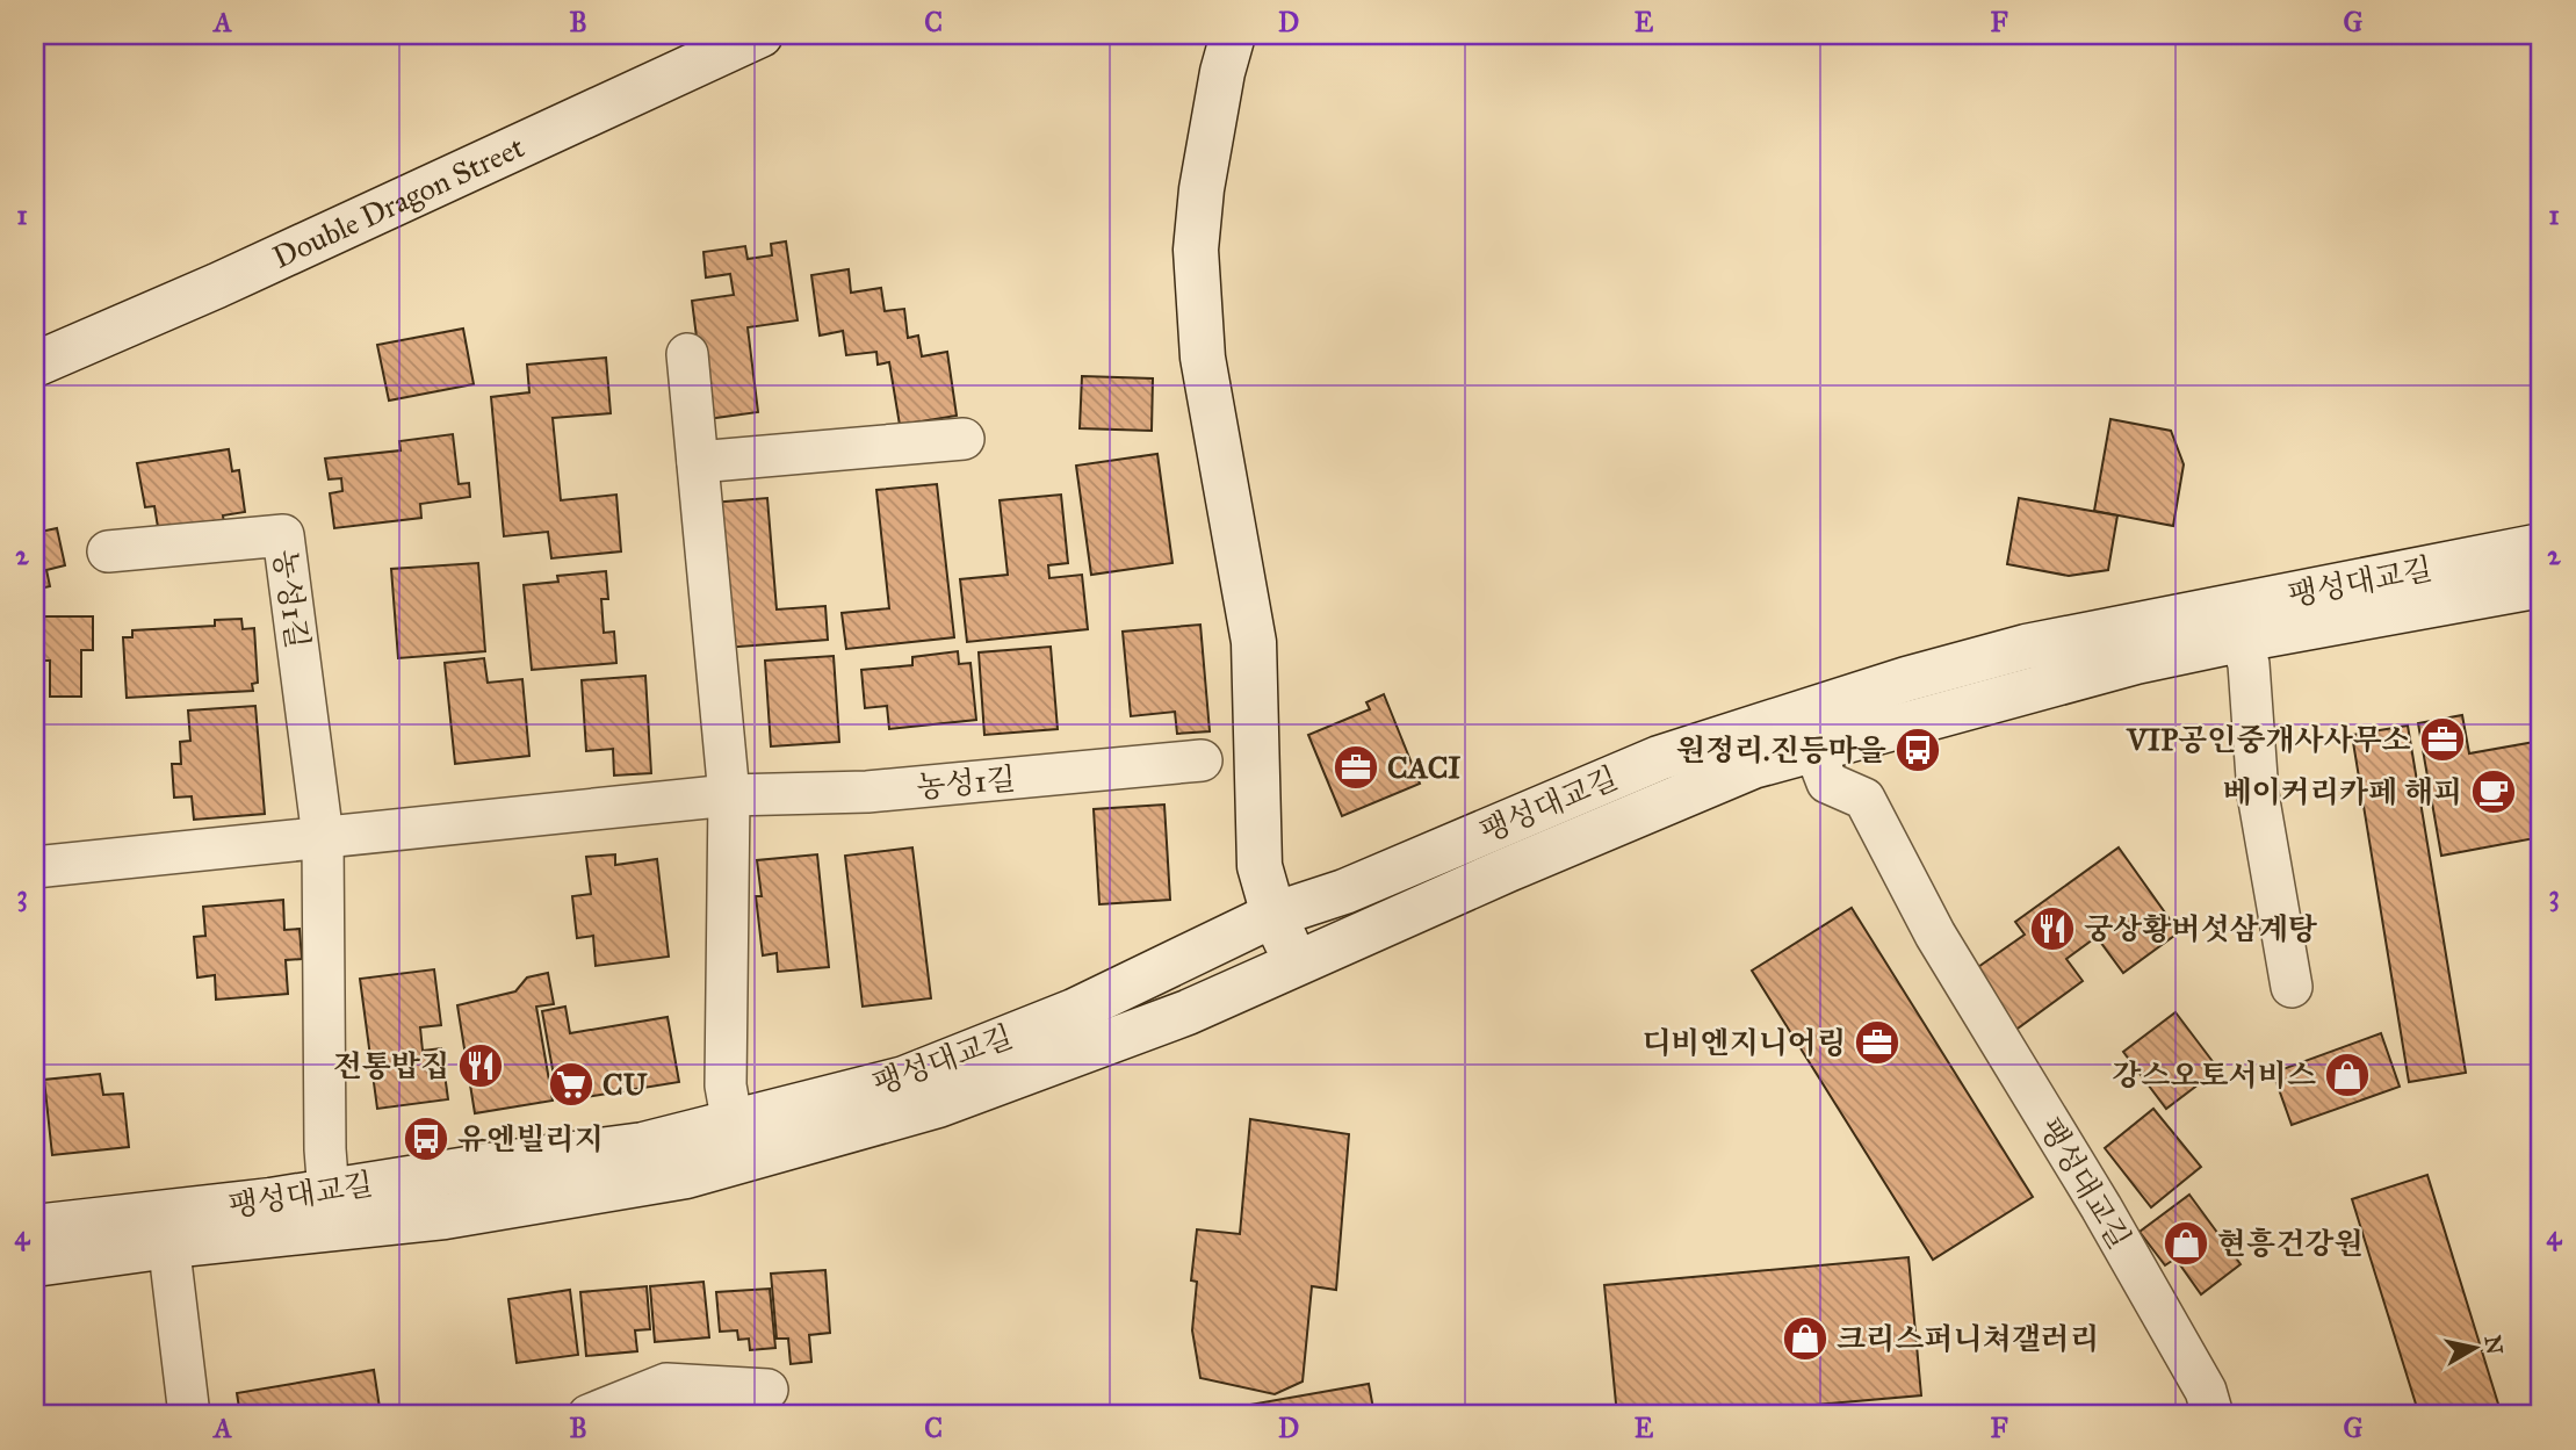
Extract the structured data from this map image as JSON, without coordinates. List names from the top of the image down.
{
  "streets": {
    "main road": ["Double Dragon Street", "팽성대교길"],
    "street": ["농성1길"]
  },
  "crossings": [
    ["팽성대교길", "농성1길"]
  ],
  "places": {
    "office": ["VIP공인중개사사무소", "CACI", "디비엔지니어링"],
    "bus stop": ["원정리.진등마을", "유엔빌리지"],
    "cafe": ["베이커리카페 해피"],
    "restaurant": ["궁상황버섯삼계탕", "전통밥집"],
    "shop": ["강스오토서비스", "현흥건강원", "크리스퍼니쳐갤러리"],
    "supermarket": ["CU"]
  },
  "north": "right",
  "grid": {
    "columns": [
      "A",
      "B",
      "C",
      "D",
      "E",
      "F",
      "G"
    ],
    "rows": [
      "1",
      "2",
      "3",
      "4"
    ]
  }
}
